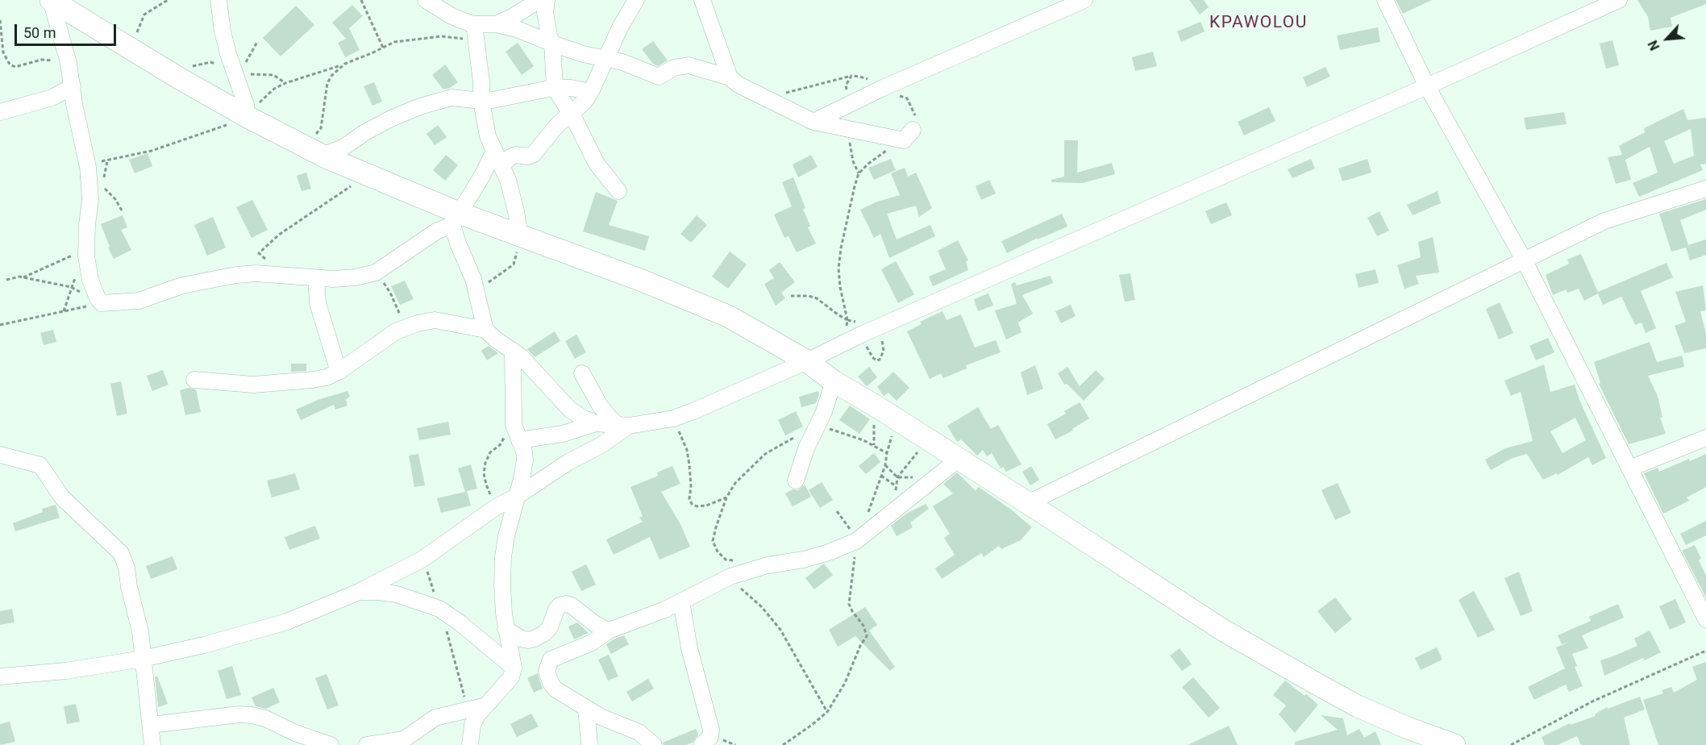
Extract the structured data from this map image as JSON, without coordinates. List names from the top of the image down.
{
  "districts": ["KPAWOLOU"],
  "scale_bar": "50 m",
  "north": "bottom left"
}
